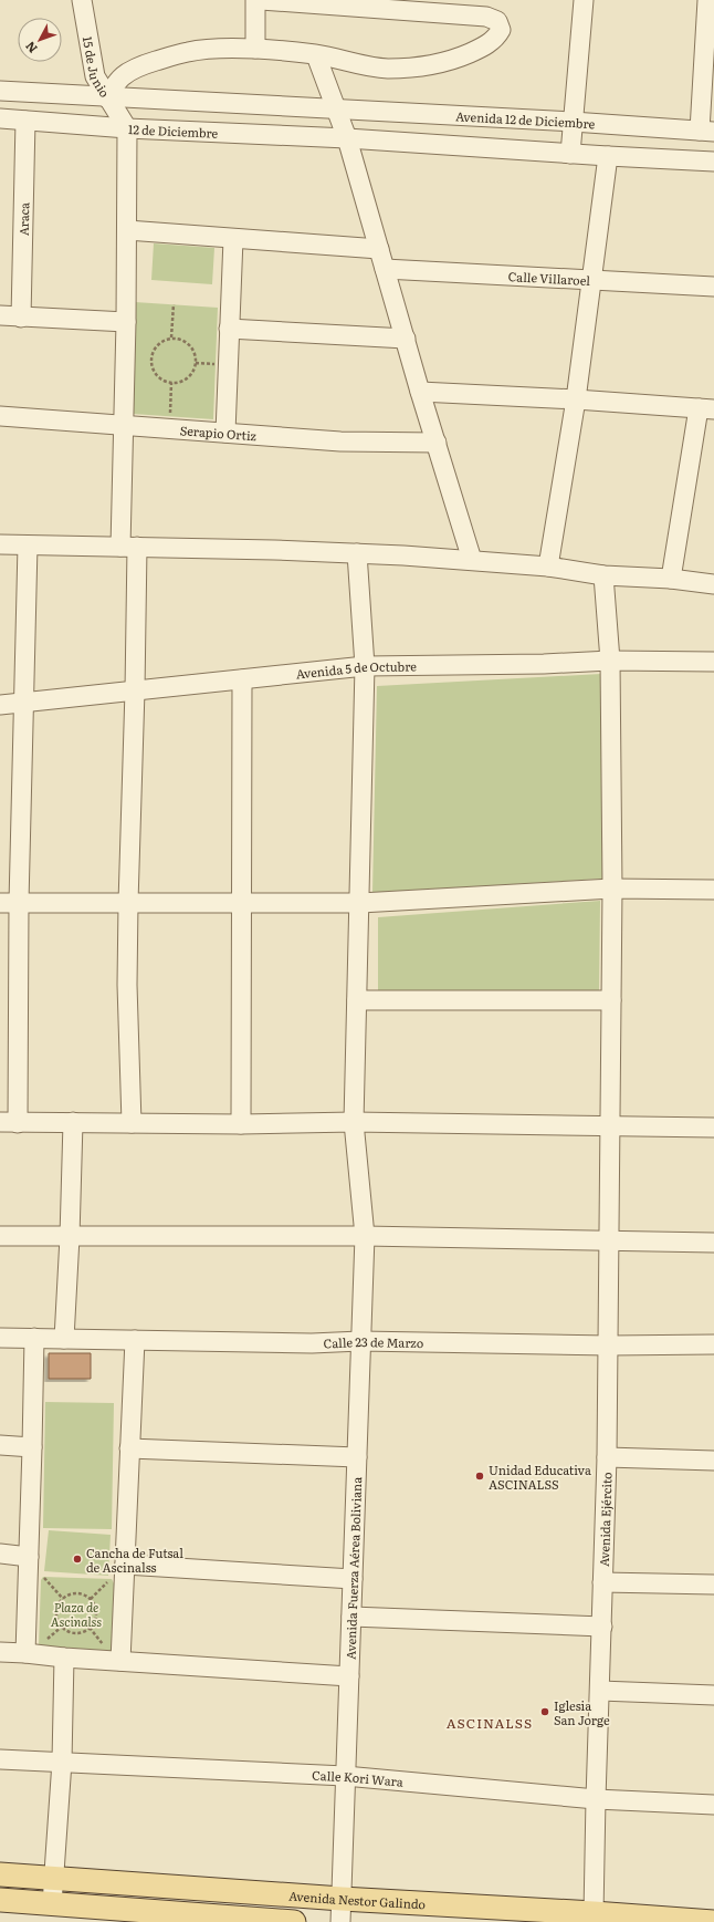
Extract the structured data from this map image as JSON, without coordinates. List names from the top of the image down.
{
  "streets": {
    "main road": ["Avenida Nestor Galindo"],
    "street": [
      "15 de Junio",
      "Avenida 12 de Diciembre",
      "12 de Diciembre",
      "Araca",
      "Calle Villaroel",
      "Serapio Ortiz",
      "Avenida 5 de Octubre",
      "Calle 23 de Marzo",
      "Avenida Ejército",
      "Avenida Fuerza Aérea Boliviana",
      "Calle Kori Wara"
    ]
  },
  "crossings": [
    ["15 de Junio", "12 de Diciembre"],
    ["12 de Diciembre", "Araca"],
    ["Avenida 5 de Octubre", "Avenida Ejército"],
    ["Avenida 5 de Octubre", "Avenida Fuerza Aérea Boliviana"],
    ["Calle 23 de Marzo", "Avenida Ejército"],
    ["Calle 23 de Marzo", "Avenida Fuerza Aérea Boliviana"],
    ["Avenida Ejército", "Calle Kori Wara"],
    ["Avenida Ejército", "Avenida Nestor Galindo"],
    ["Avenida Fuerza Aérea Boliviana", "Calle Kori Wara"],
    ["Avenida Fuerza Aérea Boliviana", "Avenida Nestor Galindo"]
  ],
  "districts": ["ASCINALSS"],
  "parks": ["Plaza de Ascinalss"],
  "places": ["Unidad Educativa ASCINALSS", "Cancha de Futsal de Ascinalss", "Iglesia San Jorge"],
  "north": "bottom left"
}
